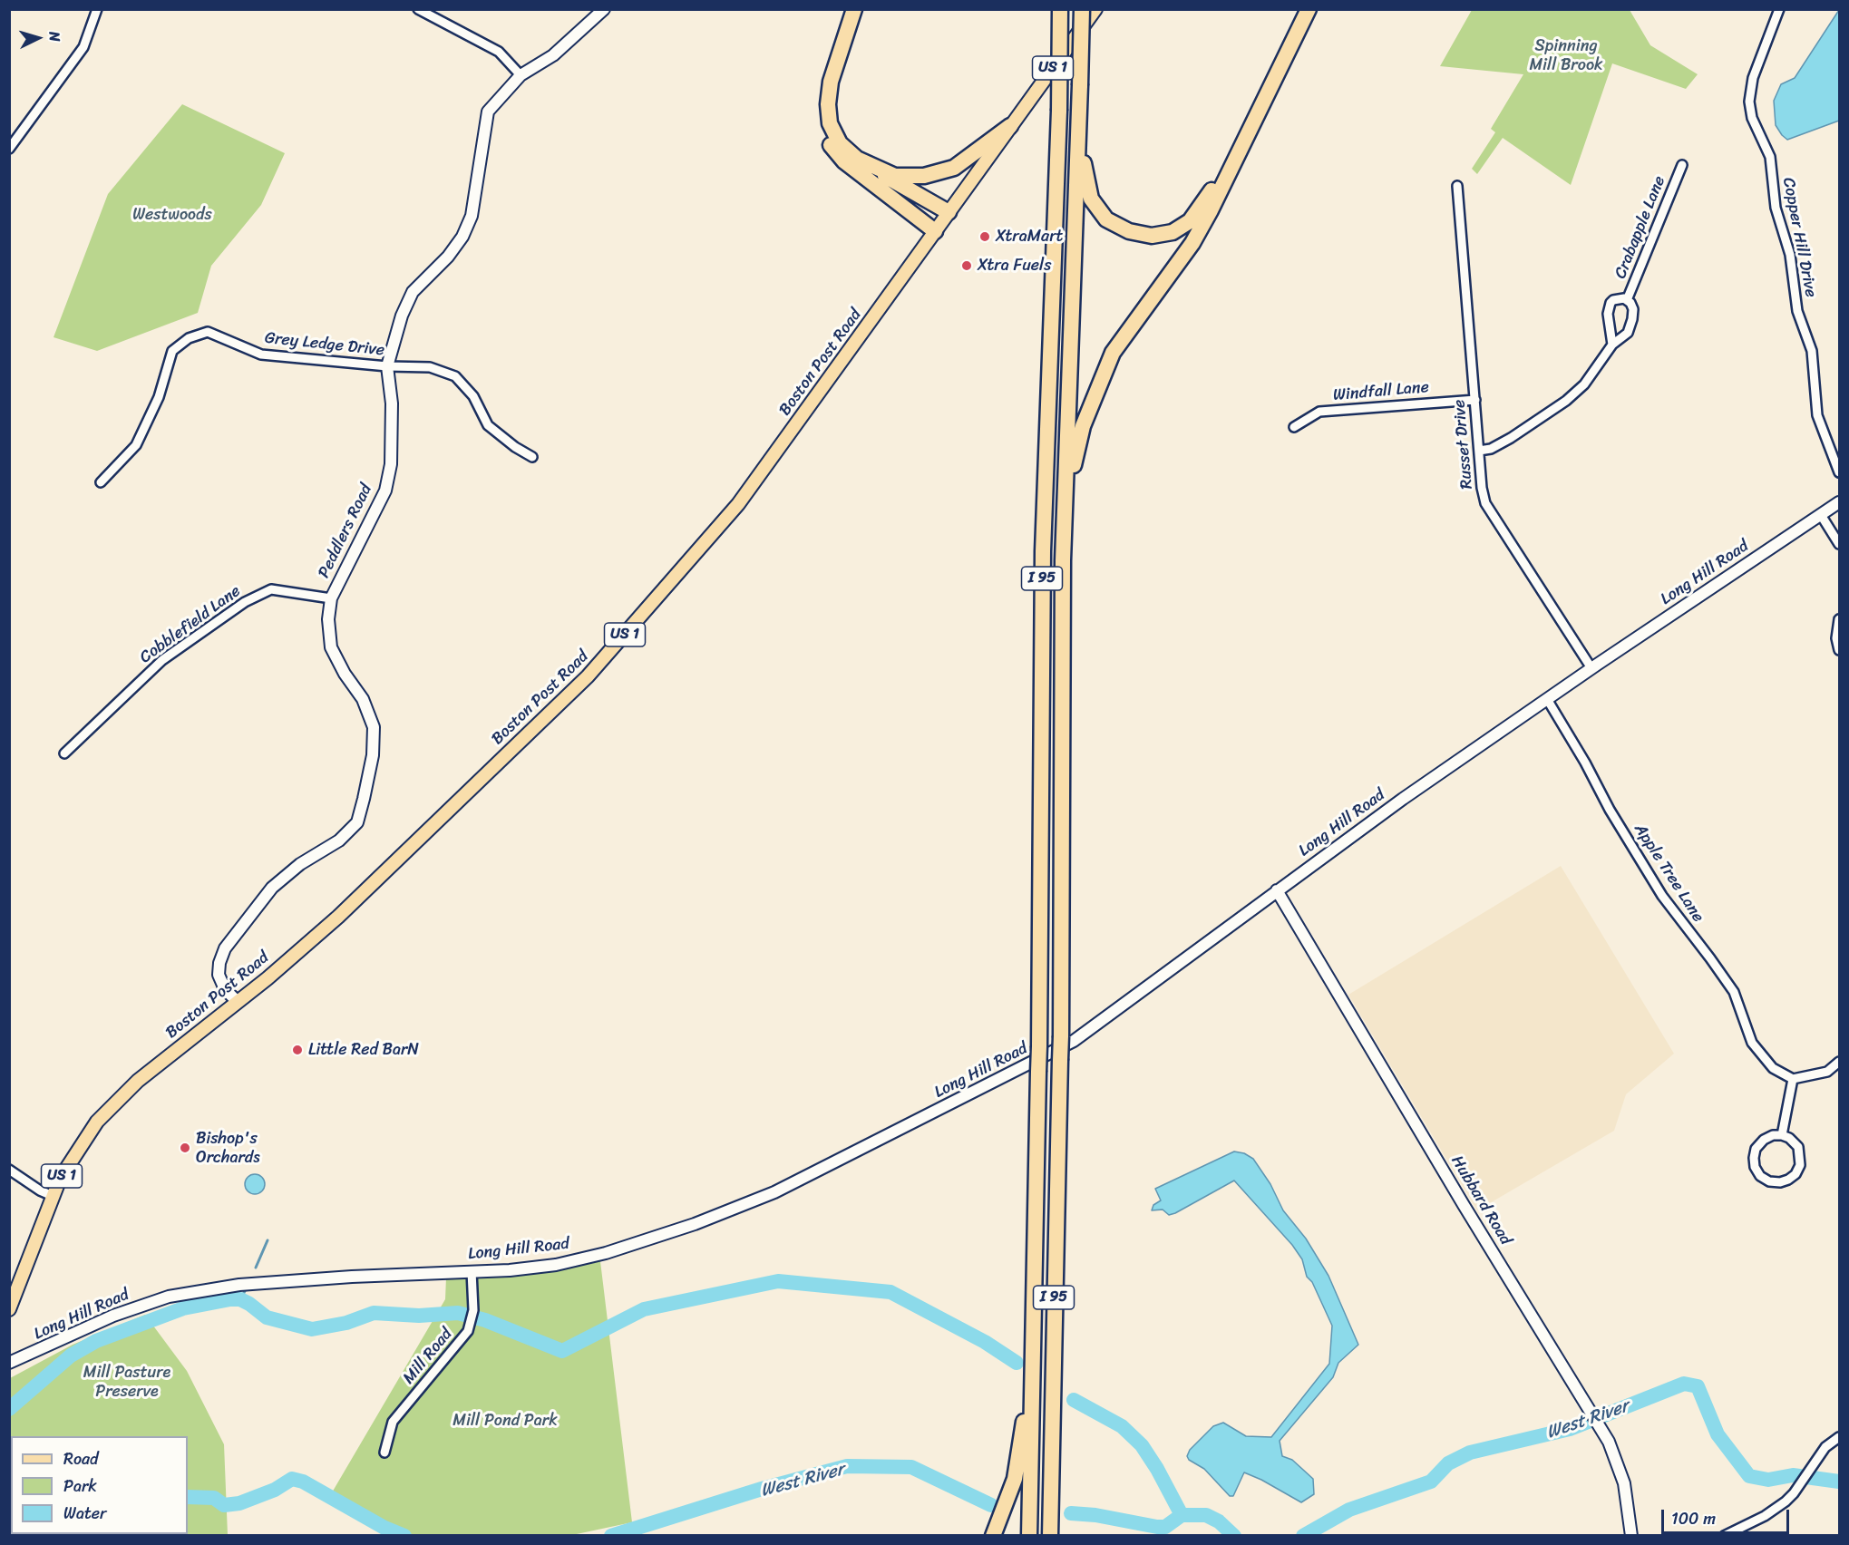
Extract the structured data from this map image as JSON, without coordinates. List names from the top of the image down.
{
  "streets": {
    "highway": ["I 95"],
    "main road": ["US 1", "Boston Post Road"],
    "street": [
      "Crabapple Lane",
      "Copper Hill Drive",
      "Grey Ledge Drive",
      "Windfall Lane",
      "Russet Drive",
      "Peddlers Road",
      "Long Hill Road",
      "Cobblefield Lane",
      "Apple Tree Lane",
      "Hubbard Road",
      "Mill Road"
    ]
  },
  "crossings": [
    ["Crabapple Lane", "Russet Drive"],
    ["Grey Ledge Drive", "Peddlers Road"],
    ["Boston Post Road", "Peddlers Road"],
    ["Windfall Lane", "Russet Drive"],
    ["Russet Drive", "Long Hill Road"],
    ["Peddlers Road", "Cobblefield Lane"],
    ["Long Hill Road", "Apple Tree Lane"],
    ["Long Hill Road", "Hubbard Road"],
    ["Long Hill Road", "Mill Road"]
  ],
  "water": ["West River"],
  "parks": [
    "Spinning Mill Brook",
    "Westwoods",
    "Mill Pasture Preserve",
    "Mill Pond Park"
  ],
  "places": [
    "XtraMart",
    "Xtra Fuels",
    "Little Red BarN",
    "Bishop's Orchards"
  ],
  "legend": ["Road", "Park", "Water"],
  "scale_bar": "100 m",
  "north": "right"
}
